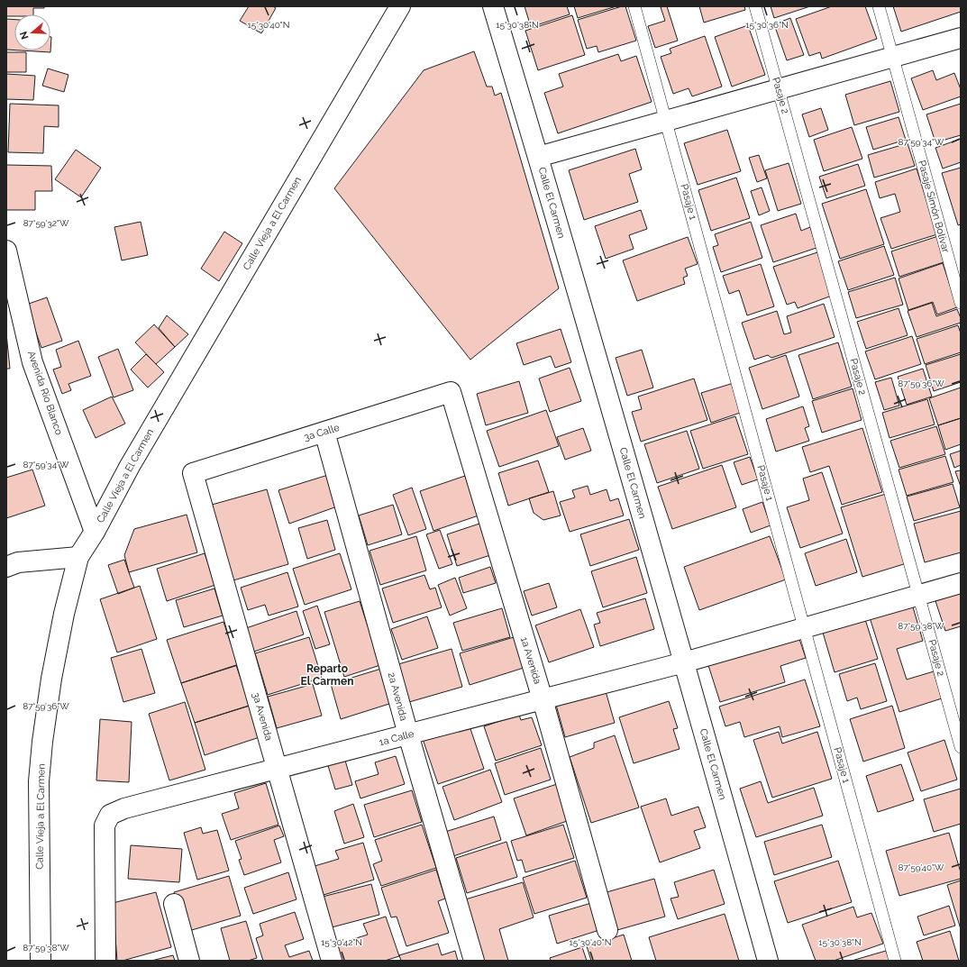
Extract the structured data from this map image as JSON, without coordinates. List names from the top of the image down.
{
  "streets": {
    "street": [
      "Calle El Carmen",
      "Calle Vieja a El Carmen",
      "Avenida Río Blanco",
      "3a Calle",
      "1a Avenida",
      "2a Avenida",
      "3a Avenida",
      "1a Calle"
    ],
    "lane": ["Pasaje 2", "Pasaje 1", "Pasaje Simón Bolívar"]
  },
  "crossings": [
    ["Pasaje 2", "1a Calle"],
    ["Pasaje 1", "1a Calle"],
    ["Calle El Carmen", "1a Calle"],
    ["Calle Vieja a El Carmen", "Avenida Río Blanco"],
    ["3a Calle", "1a Avenida"],
    ["3a Calle", "2a Avenida"],
    ["3a Calle", "3a Avenida"],
    ["1a Avenida", "1a Calle"],
    ["2a Avenida", "1a Calle"],
    ["3a Avenida", "1a Calle"]
  ],
  "districts": ["Reparto El Carmen"],
  "north": "left",
  "coordinates": [
    "15°30'40\"N",
    "15°30'38\"N",
    "15°30'36\"N",
    "87°59'34\"W",
    "87°59'32\"W",
    "87°59'36\"W",
    "87°59'38\"W",
    "87°59'40\"W",
    "15°30'42\"N"
  ]
}
